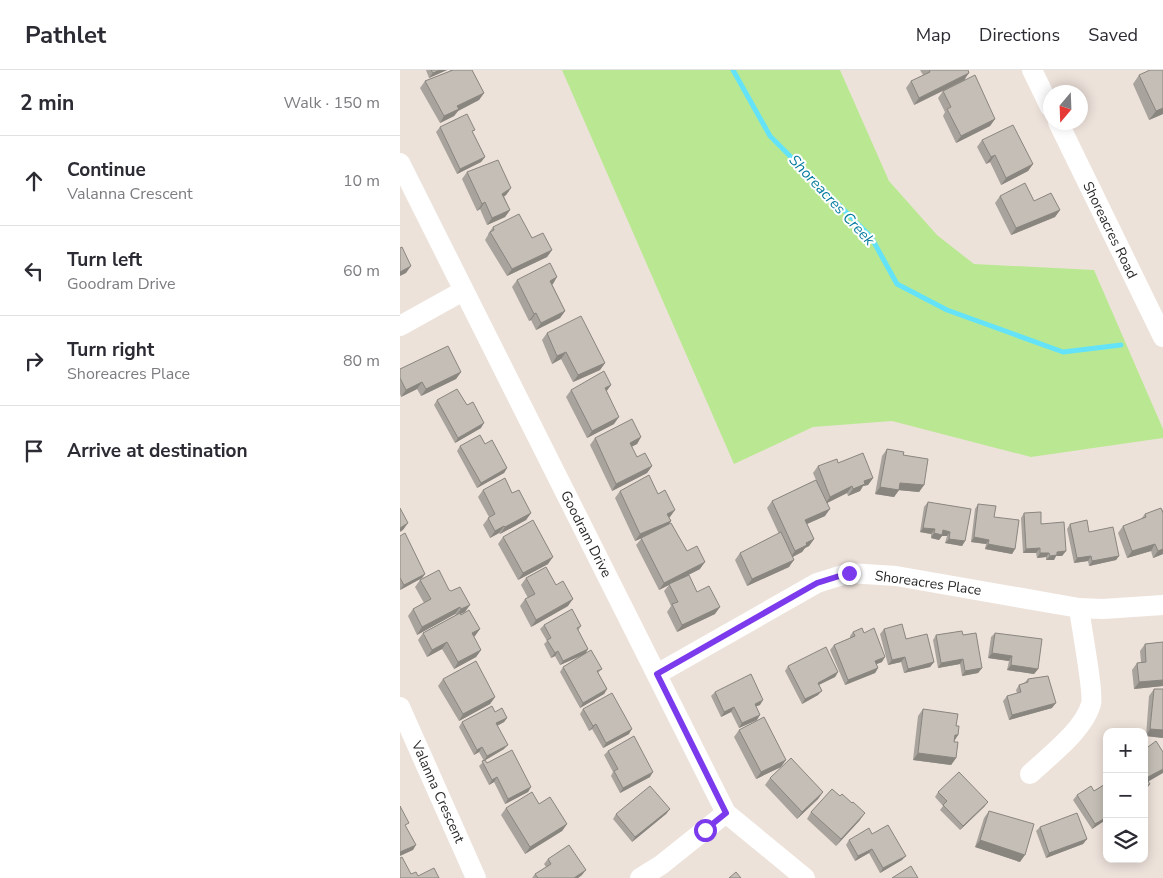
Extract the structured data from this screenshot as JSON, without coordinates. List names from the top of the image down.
{
  "streets": {
    "street": [
      "Shoreacres Road",
      "Goodram Drive",
      "Shoreacres Place",
      "Valanna Crescent"
    ]
  },
  "crossings": [
    ["Goodram Drive", "Shoreacres Place"]
  ],
  "water": ["Shoreacres Creek"],
  "north": "bottom",
  "page": {
    "header": "Pathlet",
    "nav": ["Map", "Directions", "Saved"],
    "heading": ["2 min", "Walk · 150 m"],
    "list": [
      ["Continue", "Valanna Crescent", "10 m"],
      ["Turn left", "Goodram Drive", "60 m"],
      ["Turn right", "Shoreacres Place", "80 m"],
      "Arrive at destination"
    ],
    "map_buttons": ["+", "−"]
  }
}
